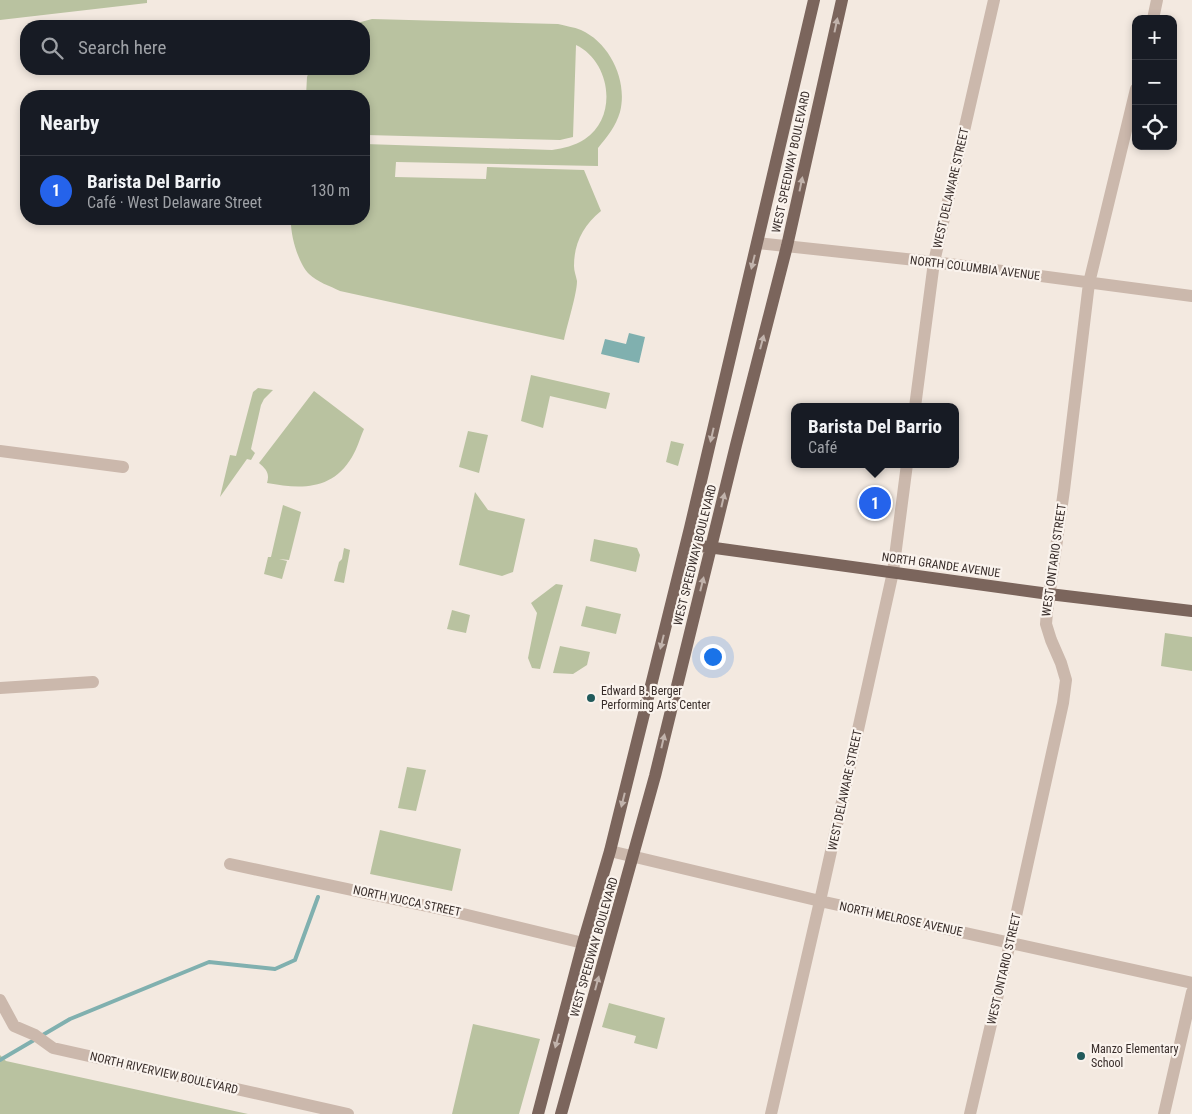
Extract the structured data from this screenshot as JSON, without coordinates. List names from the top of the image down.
{
  "streets": {
    "main road": ["WEST SPEEDWAY BOULEVARD", "NORTH GRANDE AVENUE"],
    "street": [
      "WEST DELAWARE STREET",
      "NORTH COLUMBIA AVENUE",
      "WEST ONTARIO STREET",
      "NORTH YUCCA STREET",
      "NORTH MELROSE AVENUE",
      "NORTH RIVERVIEW BOULEVARD"
    ]
  },
  "crossings": [
    ["WEST SPEEDWAY BOULEVARD", "NORTH COLUMBIA AVENUE"],
    ["WEST SPEEDWAY BOULEVARD", "NORTH GRANDE AVENUE"],
    ["WEST SPEEDWAY BOULEVARD", "NORTH YUCCA STREET"],
    ["WEST SPEEDWAY BOULEVARD", "NORTH MELROSE AVENUE"],
    ["WEST DELAWARE STREET", "NORTH COLUMBIA AVENUE"],
    ["WEST DELAWARE STREET", "NORTH GRANDE AVENUE"],
    ["WEST DELAWARE STREET", "NORTH MELROSE AVENUE"],
    ["NORTH COLUMBIA AVENUE", "WEST ONTARIO STREET"],
    ["WEST ONTARIO STREET", "NORTH GRANDE AVENUE"],
    ["WEST ONTARIO STREET", "NORTH MELROSE AVENUE"]
  ],
  "places": ["Edward B. Berger Performing Arts Center", "Manzo Elementary School"],
  "page": {
    "map_buttons": ["+", "−"],
    "search": "Search here",
    "heading": "Nearby",
    "list": [
      {
        "mark": "1",
        "name": "Barista Del Barrio",
        "note": "Café · West Delaware Street",
        "value": "130 m"
      }
    ],
    "popup": ["Barista Del Barrio", "Café"],
    "pins": "1"
  }
}
